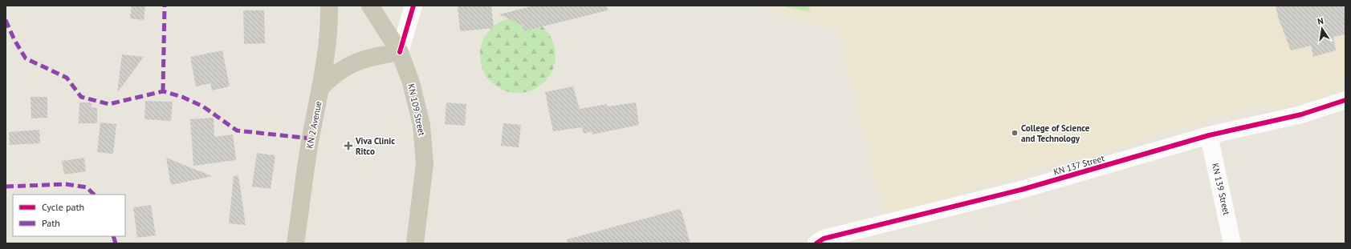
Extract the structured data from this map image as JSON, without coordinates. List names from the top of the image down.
{
  "streets": {
    "main road": ["KN 109 Street", "KN 2 Avenue"],
    "street": ["KN 137 Street", "KN 139 Street"]
  },
  "crossings": [
    ["KN 137 Street", "KN 139 Street"]
  ],
  "places": {
    "other": ["College of Science and Technology"],
    "health": ["Viva Clinic Ritco"]
  },
  "legend": ["Cycle path", "Path"],
  "north": "top"
}
